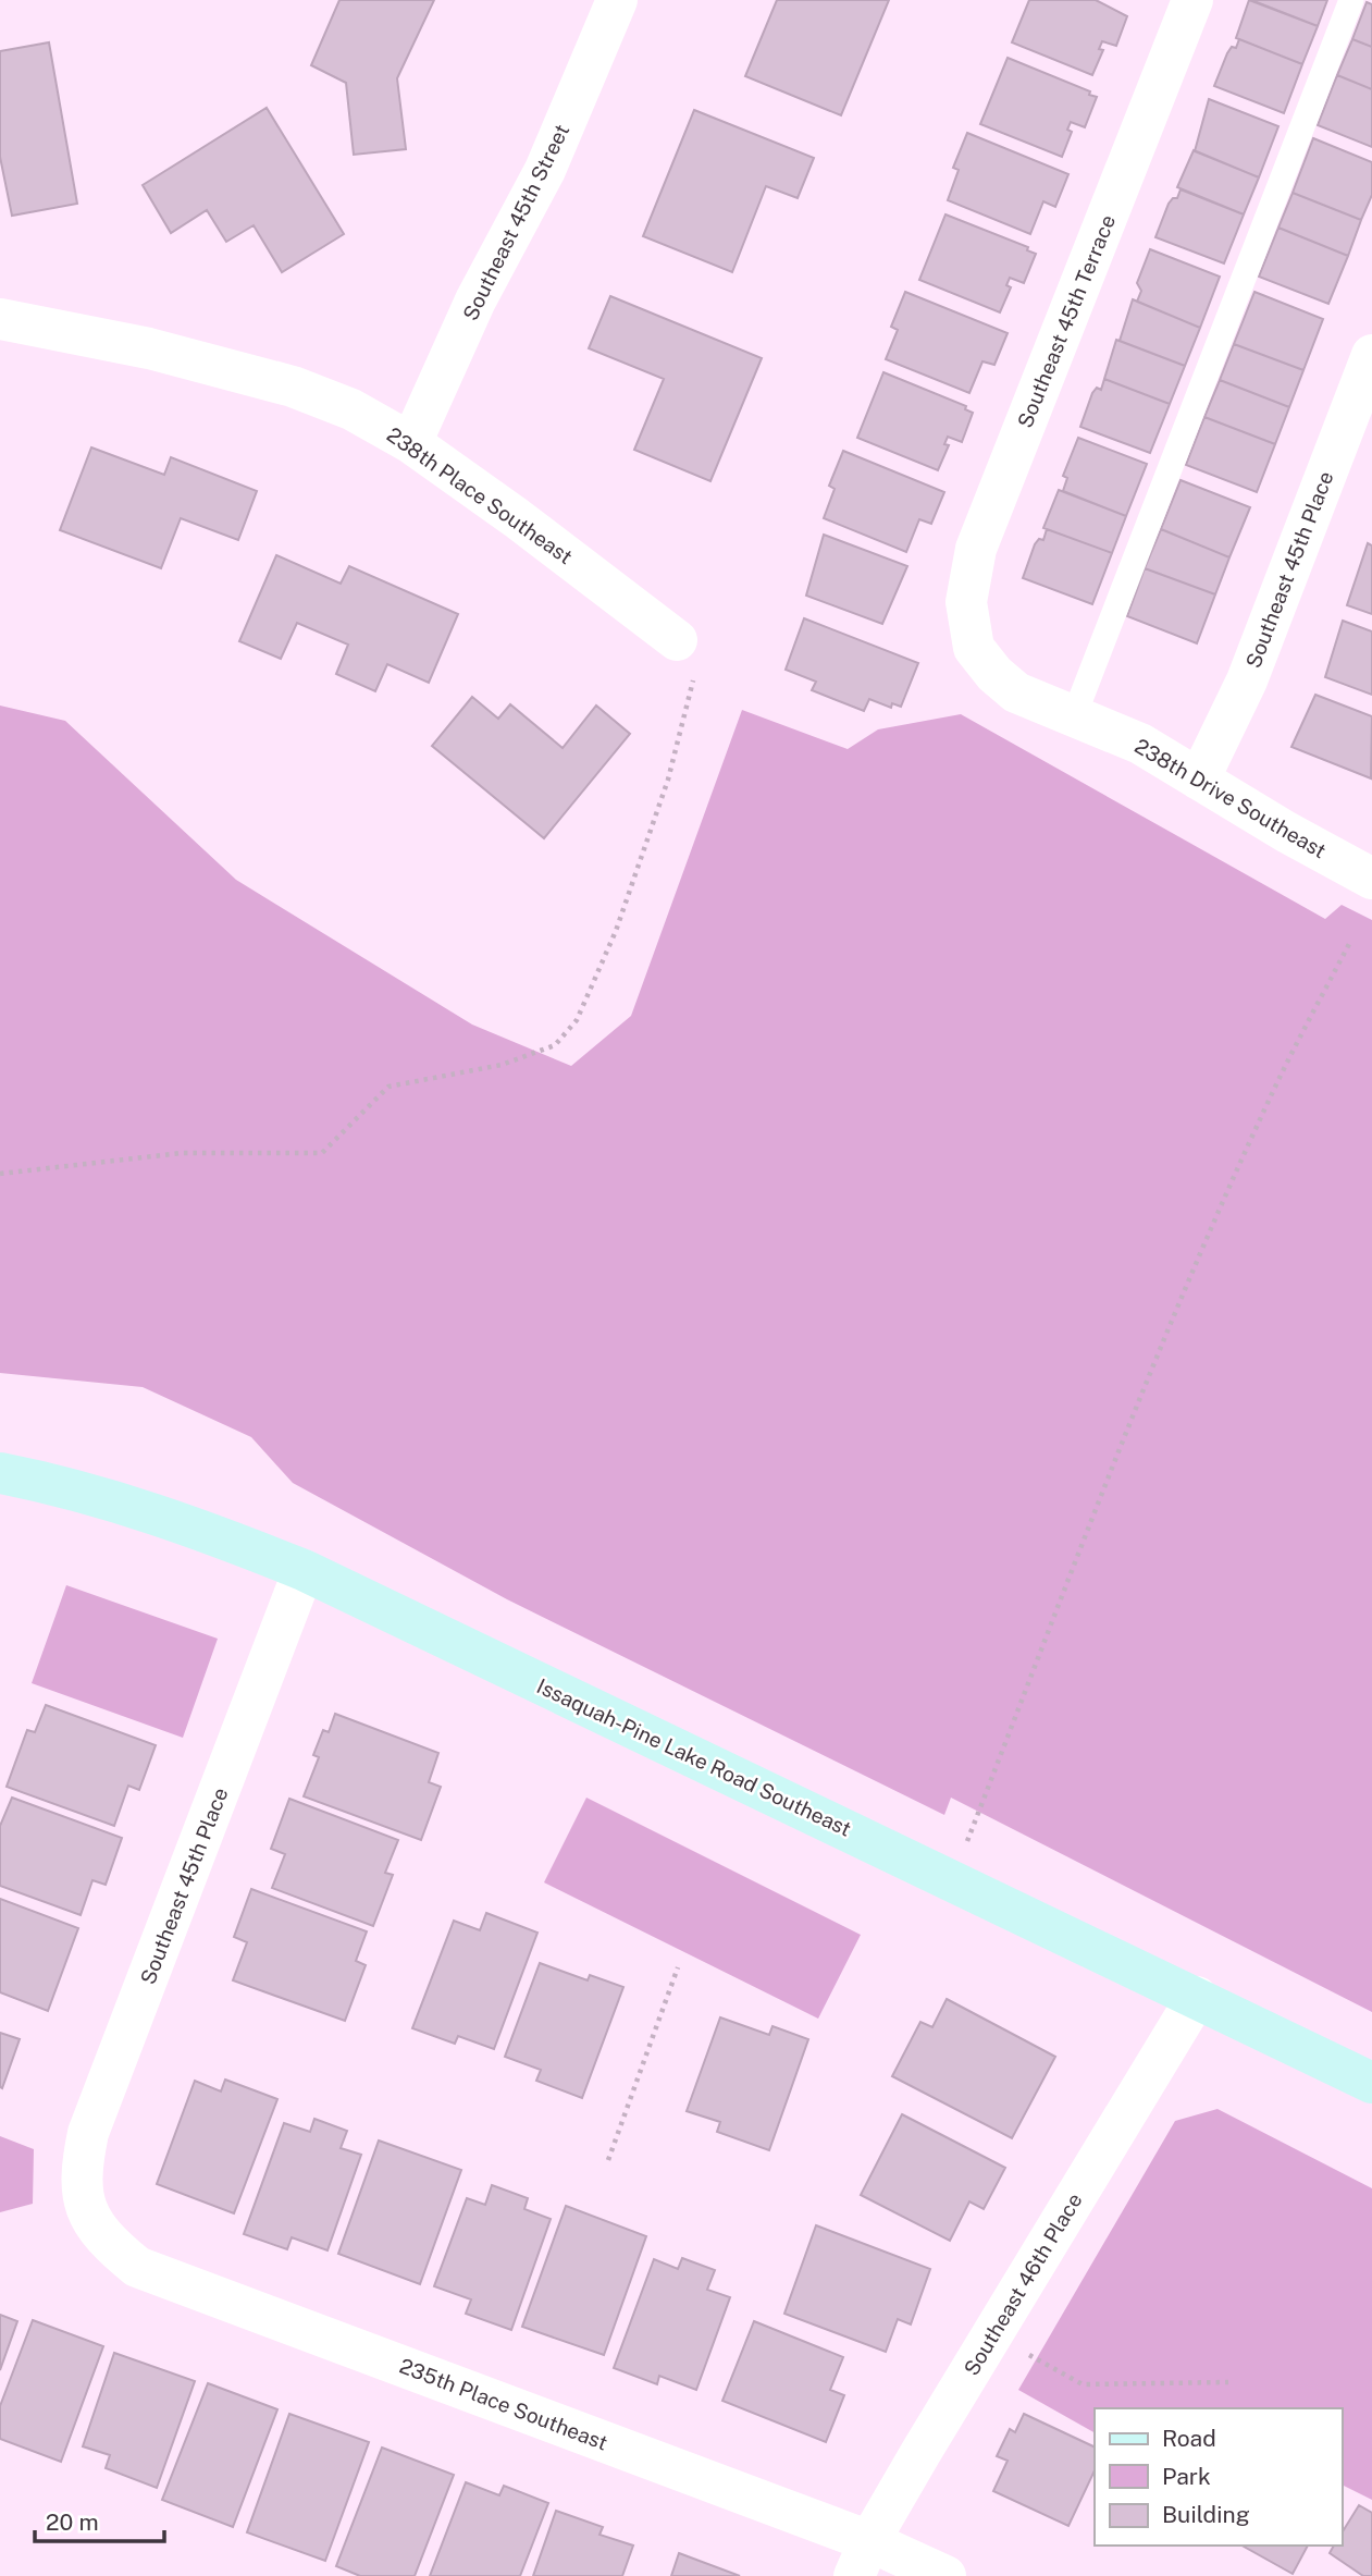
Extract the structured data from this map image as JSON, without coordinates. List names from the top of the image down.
{
  "streets": {
    "main road": ["Issaquah-Pine Lake Road Southeast"],
    "street": [
      "Southeast 45th Street",
      "Southeast 45th Terrace",
      "238th Place Southeast",
      "Southeast 45th Place",
      "238th Drive Southeast",
      "Southeast 46th Place",
      "235th Place Southeast"
    ]
  },
  "crossings": [
    ["Southeast 45th Street", "238th Place Southeast"],
    ["Southeast 45th Terrace", "238th Drive Southeast"],
    ["Southeast 45th Place", "238th Drive Southeast"],
    ["Southeast 45th Place", "Issaquah-Pine Lake Road Southeast"],
    ["Southeast 45th Place", "235th Place Southeast"],
    ["Issaquah-Pine Lake Road Southeast", "Southeast 46th Place"],
    ["Southeast 46th Place", "235th Place Southeast"]
  ],
  "legend": ["Road", "Park", "Building"],
  "scale_bar": "20 m"
}
